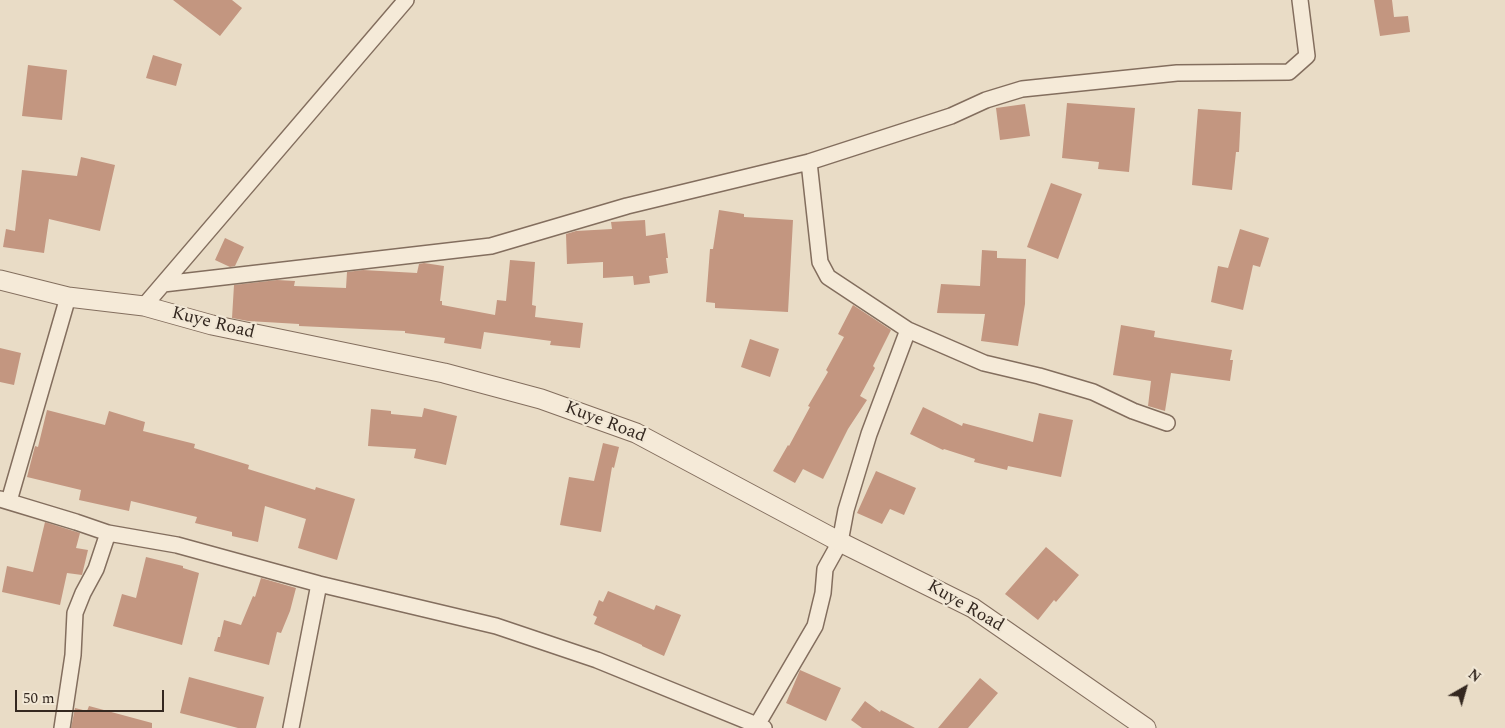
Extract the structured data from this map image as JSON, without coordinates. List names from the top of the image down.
{
  "streets": {
    "street": ["Kuye Road"]
  },
  "scale_bar": "50 m",
  "north": "top right"
}
